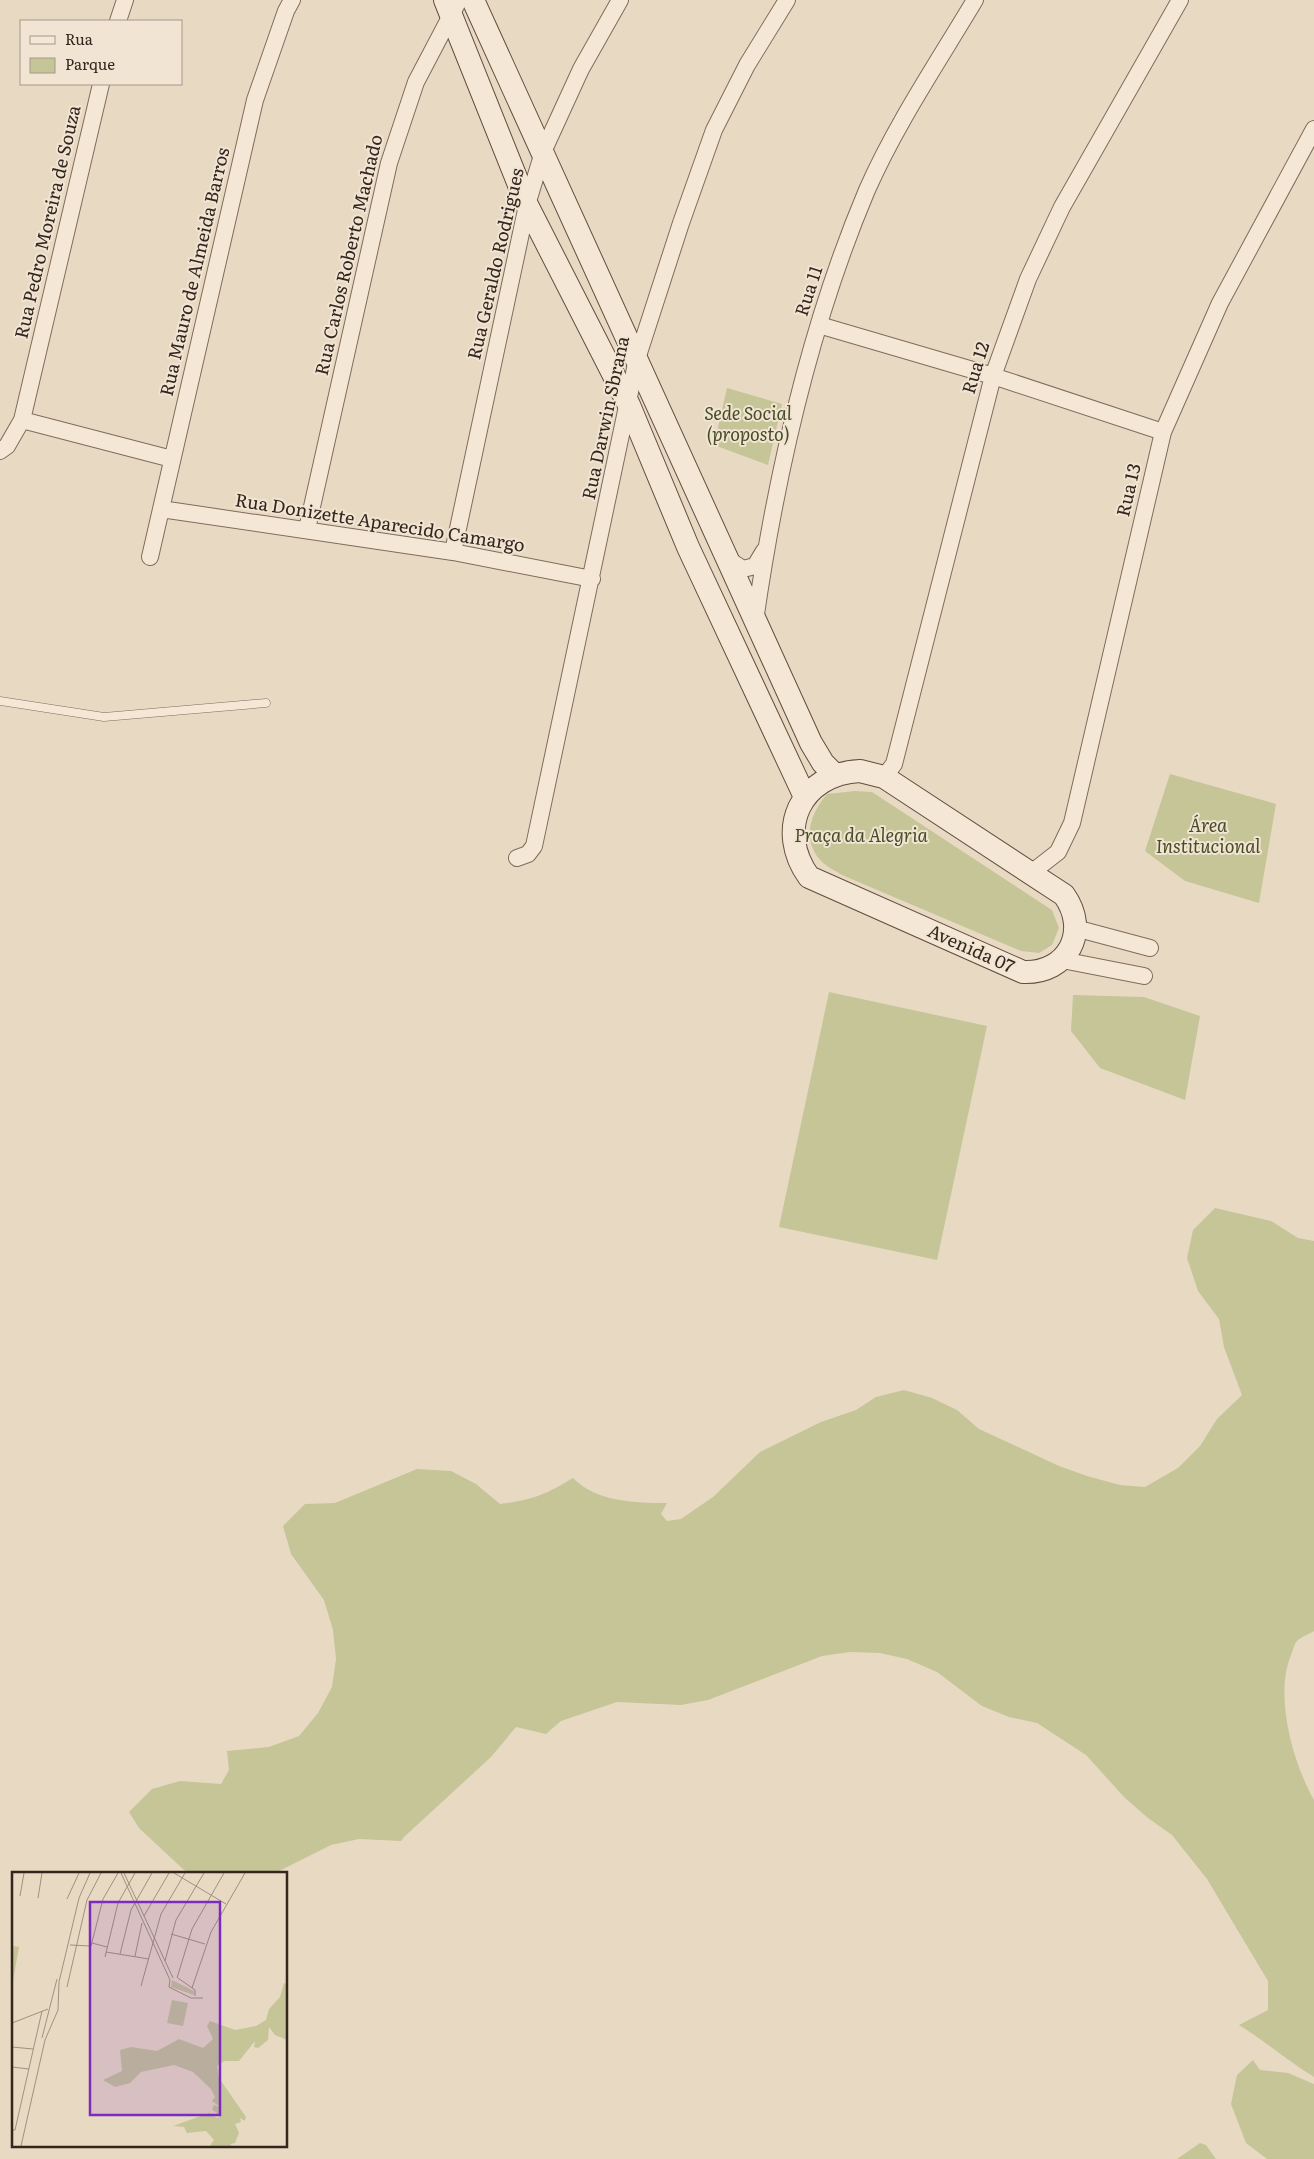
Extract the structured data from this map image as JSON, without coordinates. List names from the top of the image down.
{
  "streets": {
    "street": [
      "Rua Pedro Moreira de Souza",
      "Rua Carlos Roberto Machado",
      "Rua Geraldo Rodrigues",
      "Rua Mauro de Almeida Barros",
      "Rua 11",
      "Rua 12",
      "Rua Darwin Sbrana",
      "Rua 13",
      "Rua Donizette Aparecido Camargo",
      "Avenida 07"
    ]
  },
  "crossings": [
    ["Rua Carlos Roberto Machado", "Rua Donizette Aparecido Camargo"],
    ["Rua Geraldo Rodrigues", "Rua Donizette Aparecido Camargo"],
    ["Rua Mauro de Almeida Barros", "Rua Donizette Aparecido Camargo"],
    ["Rua 12", "Avenida 07"],
    ["Rua Darwin Sbrana", "Rua Donizette Aparecido Camargo"],
    ["Rua 13", "Avenida 07"]
  ],
  "parks": ["Sede Social (proposto)", "Área Institucional", "Praça da Alegria"],
  "legend": ["Rua", "Parque"]
}
